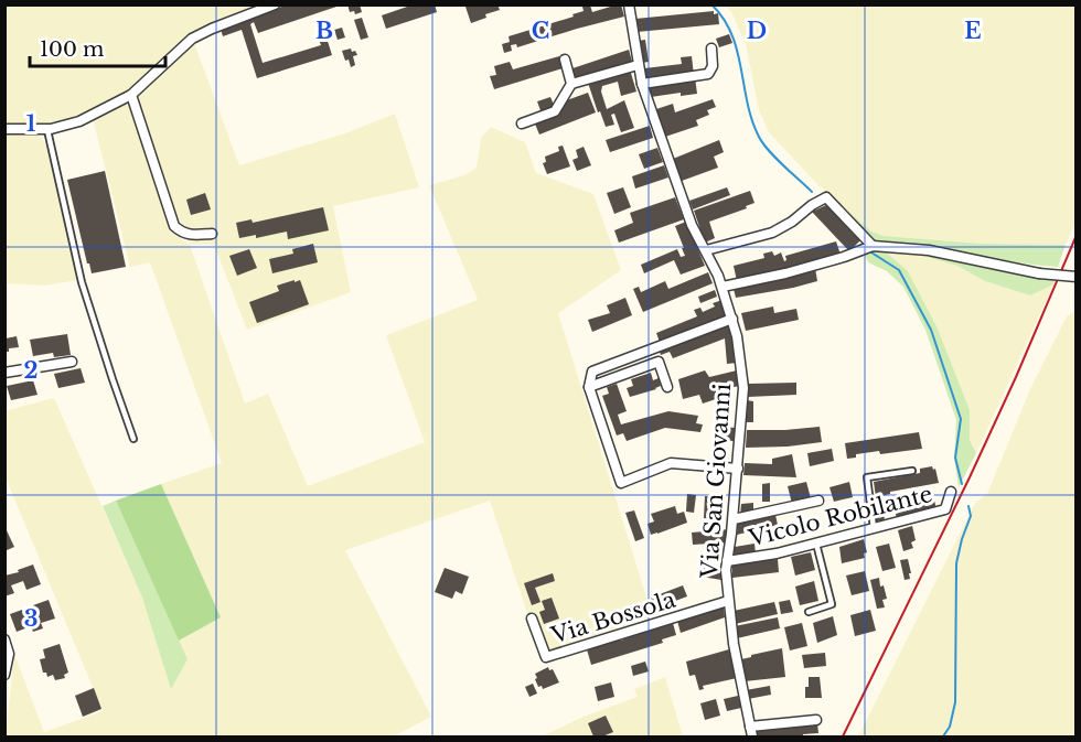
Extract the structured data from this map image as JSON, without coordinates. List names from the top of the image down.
{
  "streets": {
    "street": ["Via San Giovanni", "Vicolo Robilante", "Via Bossola"]
  },
  "crossings": [
    ["Via San Giovanni", "Vicolo Robilante"],
    ["Via San Giovanni", "Via Bossola"]
  ],
  "scale_bar": "100 m",
  "grid": {
    "columns": [
      "B",
      "C",
      "D",
      "E"
    ],
    "rows": ["1", "2", "3"]
  }
}
